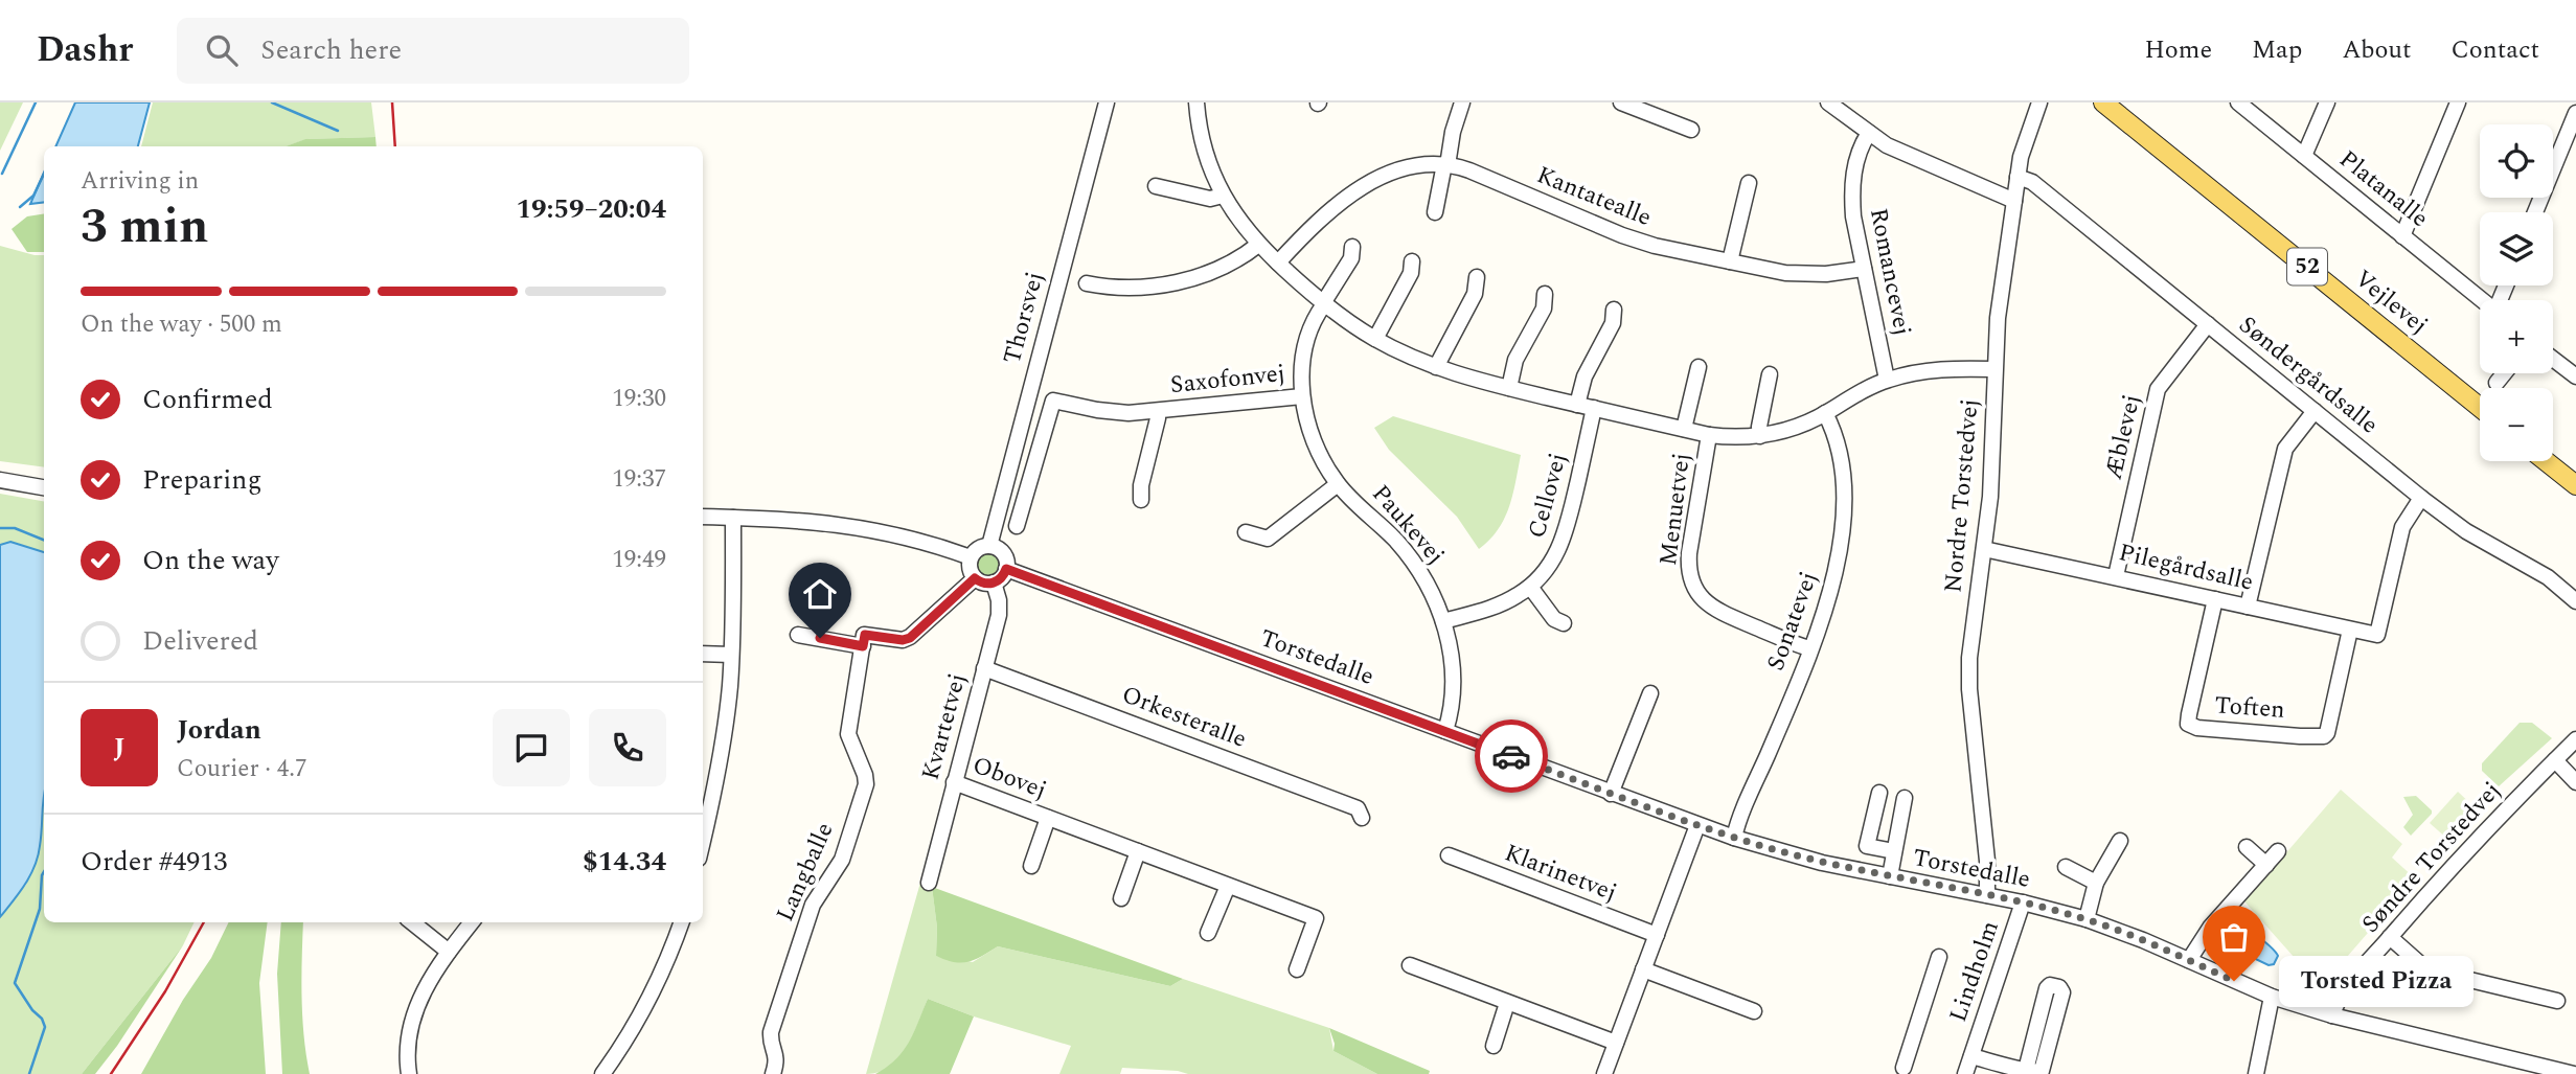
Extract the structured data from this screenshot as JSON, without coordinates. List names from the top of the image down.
{
  "streets": {
    "main road": ["52", "Vejlevej"],
    "street": [
      "Platanalle",
      "Kantatealle",
      "Romancevej",
      "Thorsvej",
      "Søndergårdsalle",
      "Saxofonvej",
      "Æblevej",
      "Cellovej",
      "Nordre Torstedvej",
      "Menuetvej",
      "Paukevej",
      "Pilegårdsalle",
      "Sonatevej",
      "Torstedalle",
      "Toften",
      "Orkesteralle",
      "Kvartetvej",
      "Obovej",
      "Søndre Torstedvej",
      "Langballe",
      "Klarinetvej",
      "Lindholm"
    ]
  },
  "crossings": [
    ["Kantatealle", "Romancevej"],
    ["Thorsvej", "Torstedalle"],
    ["Thorsvej", "Kvartetvej"],
    ["Søndergårdsalle", "Æblevej"],
    ["Søndergårdsalle", "Nordre Torstedvej"],
    ["Søndergårdsalle", "Pilegårdsalle"],
    ["Saxofonvej", "Paukevej"],
    ["Æblevej", "Pilegårdsalle"],
    ["Cellovej", "Paukevej"],
    ["Nordre Torstedvej", "Pilegårdsalle"],
    ["Nordre Torstedvej", "Torstedalle"],
    ["Menuetvej", "Sonatevej"],
    ["Paukevej", "Torstedalle"],
    ["Pilegårdsalle", "Toften"],
    ["Sonatevej", "Torstedalle"],
    ["Torstedalle", "Kvartetvej"],
    ["Torstedalle", "Søndre Torstedvej"],
    ["Torstedalle", "Lindholm"],
    ["Orkesteralle", "Kvartetvej"],
    ["Kvartetvej", "Obovej"]
  ],
  "places": ["Torsted Pizza"],
  "page": {
    "header": "Dashr",
    "search": "Search here",
    "nav": [
      "Home",
      "Map",
      "About",
      "Contact"
    ],
    "map_buttons": ["+", "−"],
    "heading": ["3 min", "Arriving in", "19:59–20:04"],
    "panel": [
      "Jordan",
      "Courier · 4.7",
      "Order #4913",
      "$14.34"
    ],
    "bar": "On the way · 500 m",
    "list": [
      ["Confirmed", "19:30"],
      ["Preparing", "19:37"],
      ["On the way", "19:49"],
      "Delivered"
    ],
    "round": "J",
    "bubble": "Torsted Pizza"
  }
}
